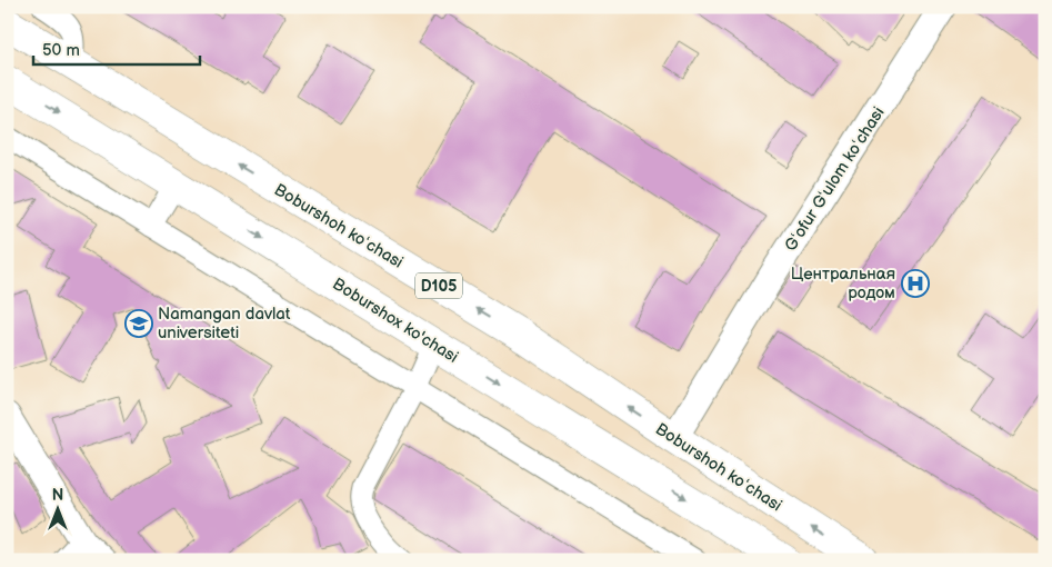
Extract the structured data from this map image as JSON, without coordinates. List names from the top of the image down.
{
  "streets": {
    "main road": ["Boburshoh koʻchasi", "D105", "Boburshox ko'chasi"],
    "street": ["Gʻofur Gʻulom koʻchasi"]
  },
  "crossings": [
    ["Gʻofur Gʻulom koʻchasi", "Boburshoh koʻchasi"]
  ],
  "one_way": ["Boburshoh koʻchasi", "Boburshox ko'chasi"],
  "places": {
    "hospital": ["Центральная родом"],
    "school or university": ["Namangan davlat universiteti"]
  },
  "scale_bar": "50 m",
  "north": "top"
}
